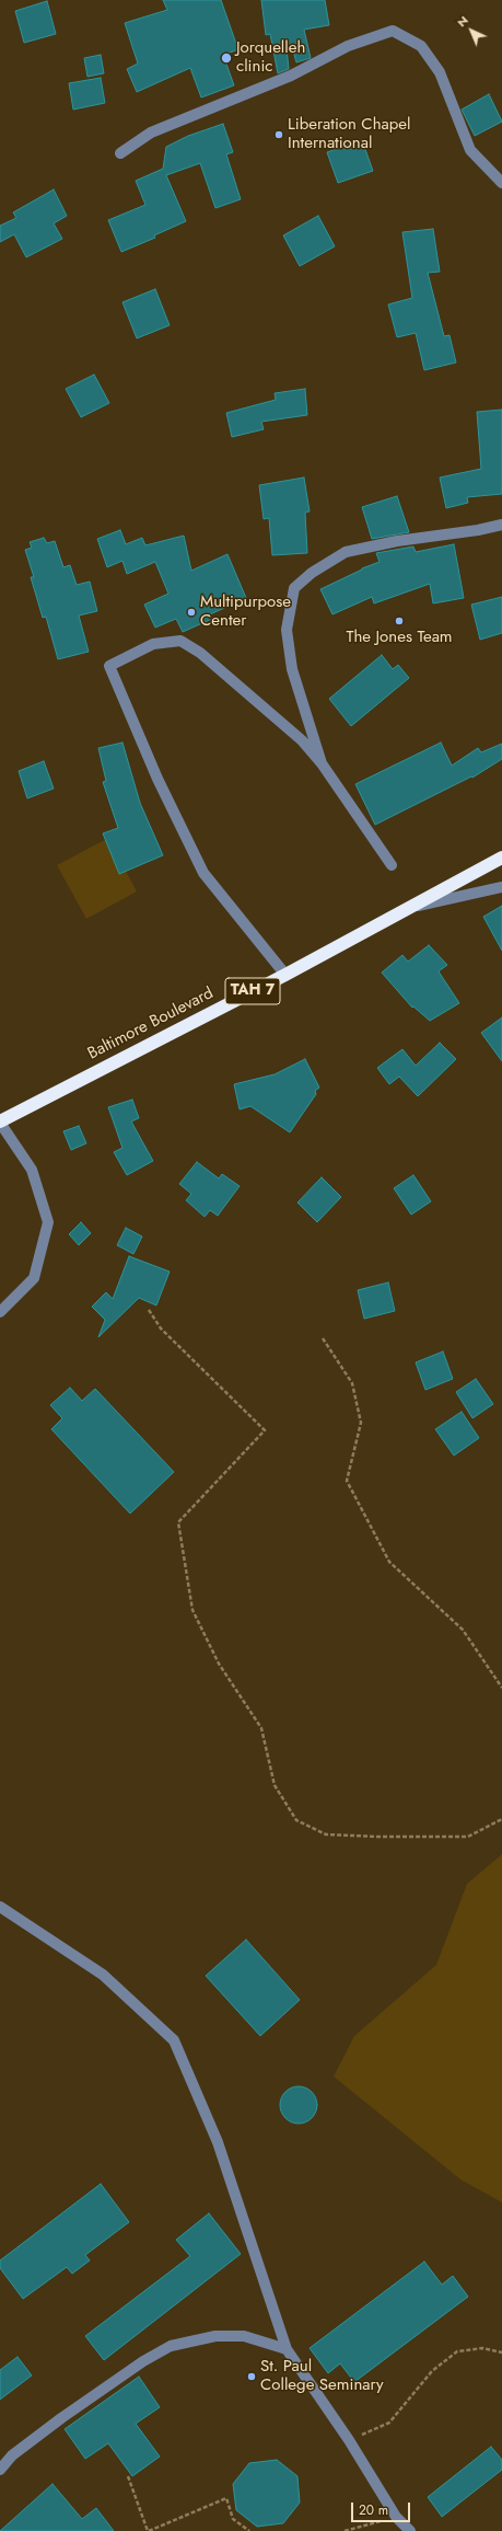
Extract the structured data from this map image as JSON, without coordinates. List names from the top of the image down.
{
  "streets": {
    "highway": ["TAH 7", "Baltimore Boulevard"]
  },
  "places": [
    "Jorquelleh clinic",
    "Liberation Chapel International",
    "Multipurpose Center",
    "The Jones Team",
    "St. Paul College Seminary"
  ],
  "scale_bar": "20 m",
  "north": "top left"
}
